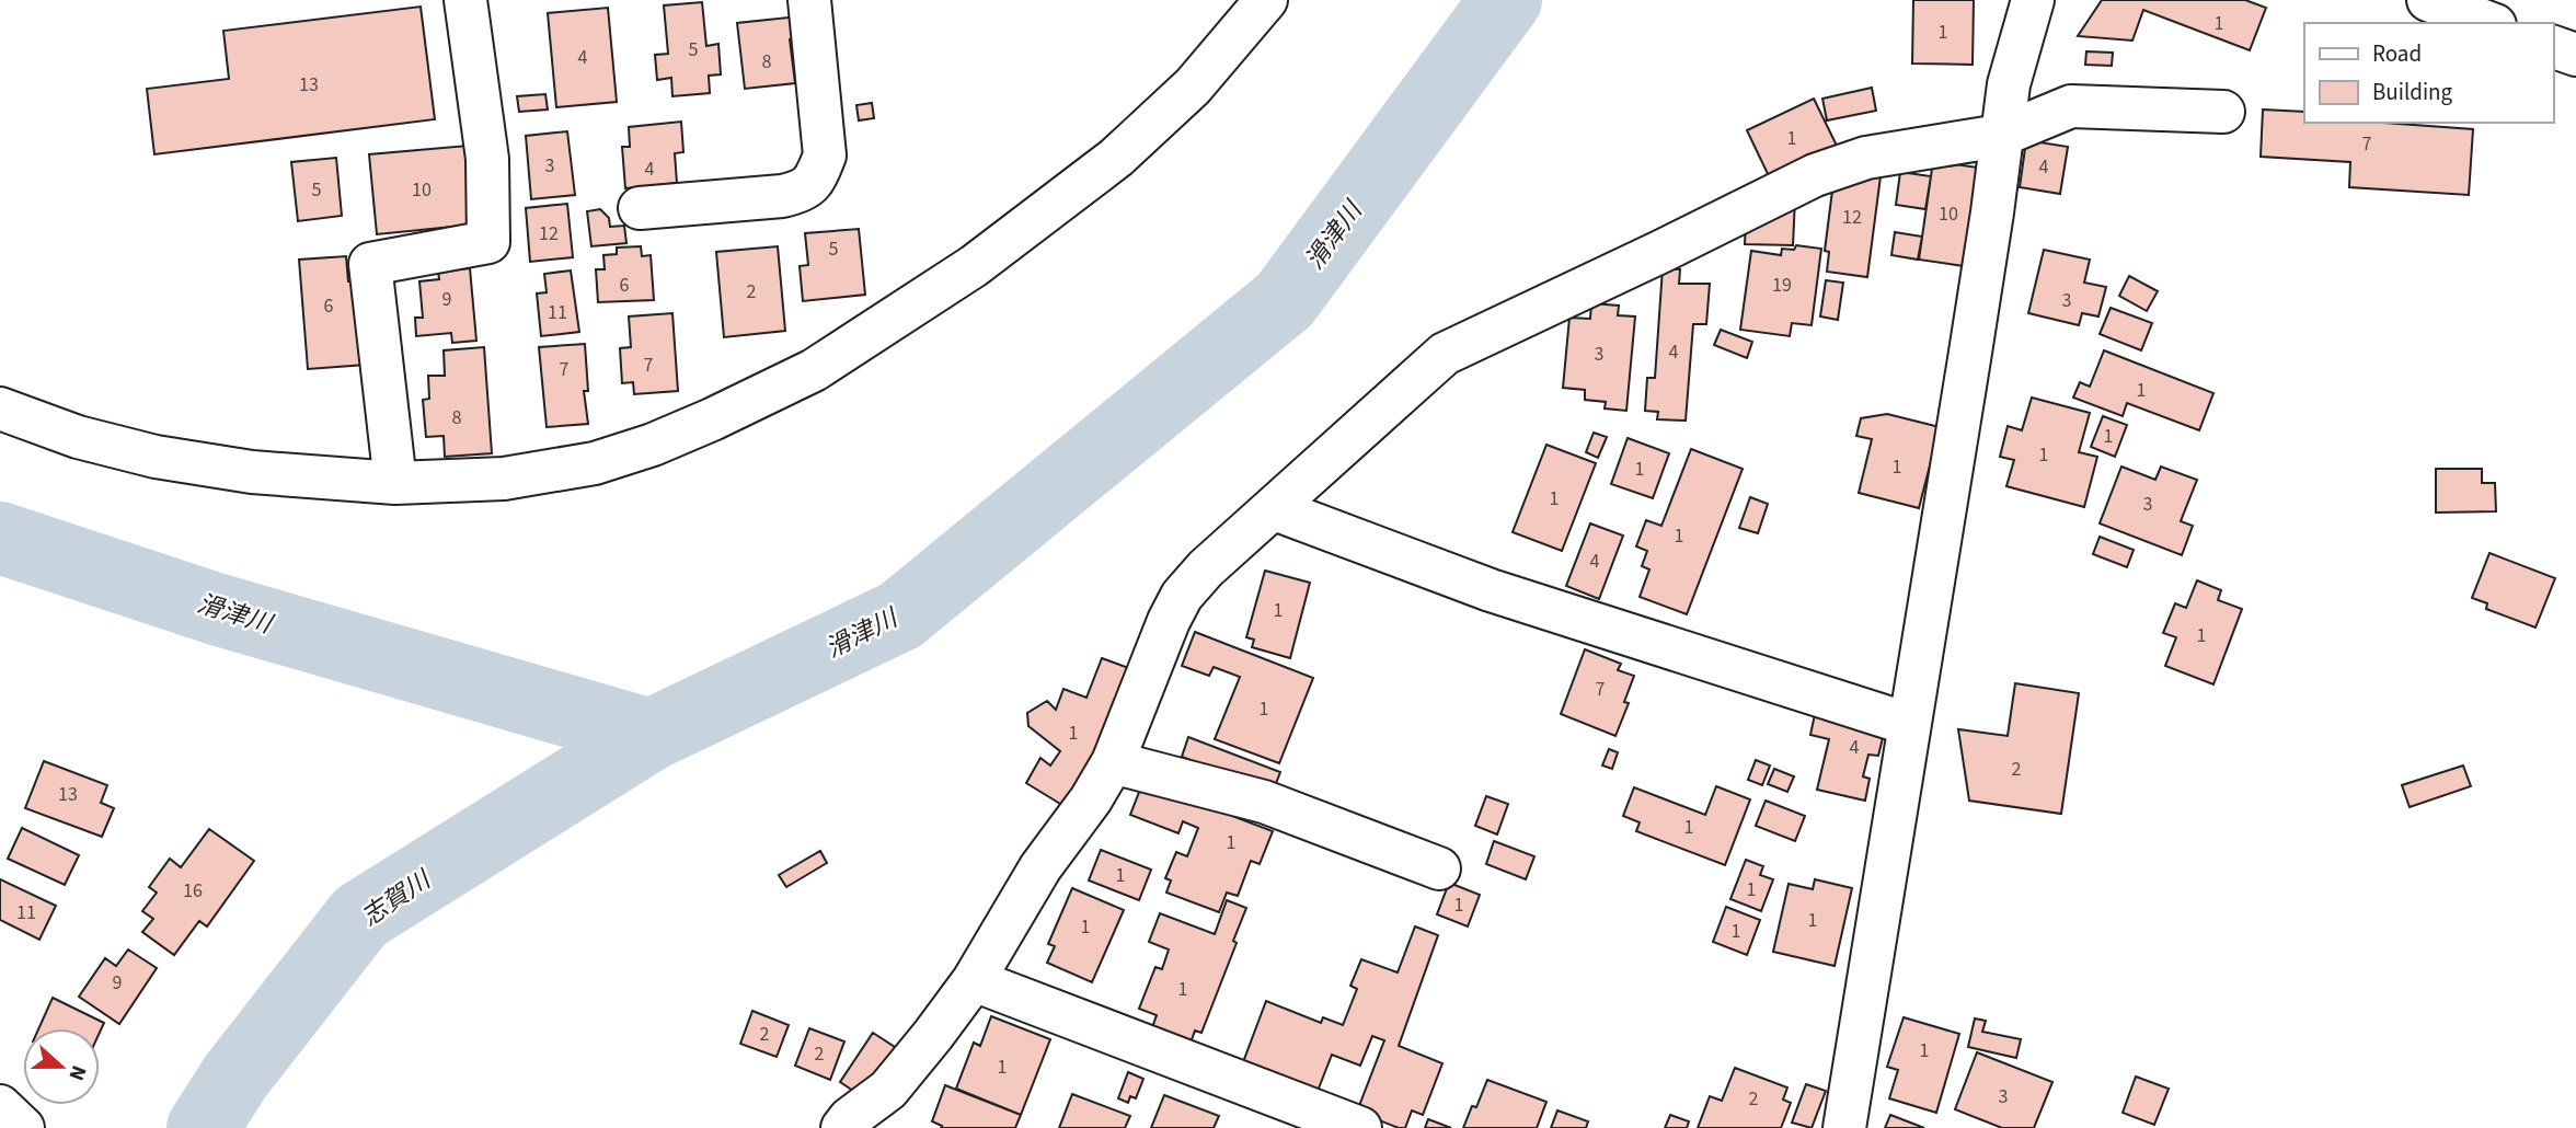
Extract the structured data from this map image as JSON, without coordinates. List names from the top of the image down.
{
  "water": ["滑津川", "志賀川"],
  "house_numbers": [
    "1",
    "1",
    "5",
    "4",
    "8",
    "13",
    "1",
    "7",
    "3",
    "4",
    "4",
    "5",
    "10",
    "10",
    "12",
    "12",
    "5",
    "6",
    "19",
    "2",
    "9",
    "3",
    "6",
    "11",
    "4",
    "3",
    "7",
    "7",
    "1",
    "8",
    "1",
    "1",
    "1",
    "1",
    "1",
    "3",
    "1",
    "4",
    "1",
    "1",
    "7",
    "1",
    "1",
    "4",
    "2",
    "13",
    "1",
    "1",
    "1",
    "1",
    "16",
    "1",
    "11",
    "1",
    "1",
    "1",
    "9",
    "1",
    "2",
    "1",
    "2",
    "1",
    "3",
    "2"
  ],
  "legend": ["Road", "Building"],
  "north": "right"
}
